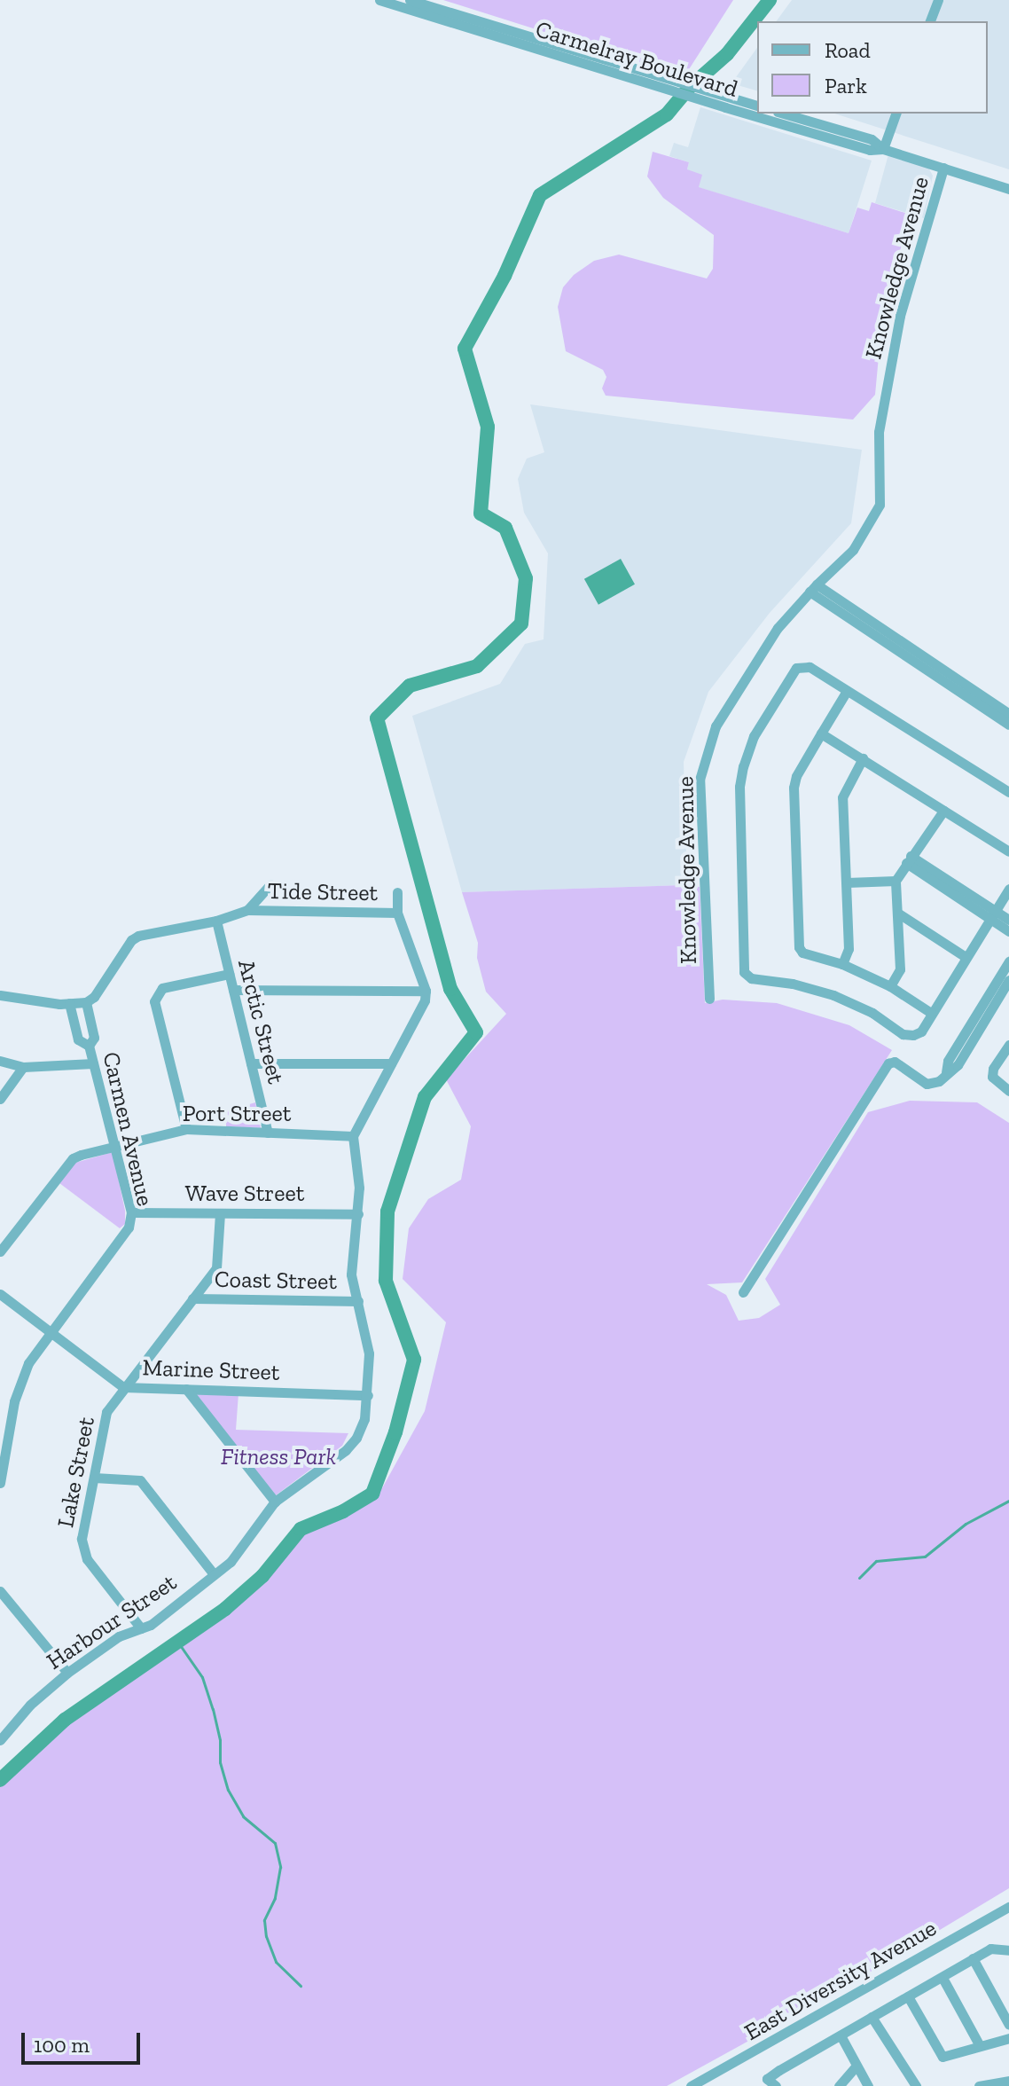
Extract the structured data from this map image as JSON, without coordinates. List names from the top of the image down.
{
  "streets": {
    "street": [
      "Carmelray Boulevard",
      "Knowledge Avenue",
      "Tide Street",
      "Arctic Street",
      "Port Street",
      "Carmen Avenue",
      "Wave Street",
      "Coast Street",
      "Marine Street",
      "Lake Street",
      "Harbour Street",
      "East Diversity Avenue"
    ]
  },
  "crossings": [
    ["Carmelray Boulevard", "Knowledge Avenue"],
    ["Arctic Street", "Port Street"],
    ["Port Street", "Carmen Avenue"],
    ["Port Street", "Harbour Street"],
    ["Carmen Avenue", "Wave Street"],
    ["Carmen Avenue", "Marine Street"],
    ["Wave Street", "Lake Street"],
    ["Wave Street", "Harbour Street"],
    ["Coast Street", "Lake Street"],
    ["Coast Street", "Harbour Street"],
    ["Marine Street", "Lake Street"],
    ["Marine Street", "Harbour Street"],
    ["Lake Street", "Harbour Street"]
  ],
  "parks": ["Fitness Park"],
  "legend": ["Road", "Park"],
  "scale_bar": "100 m"
}
